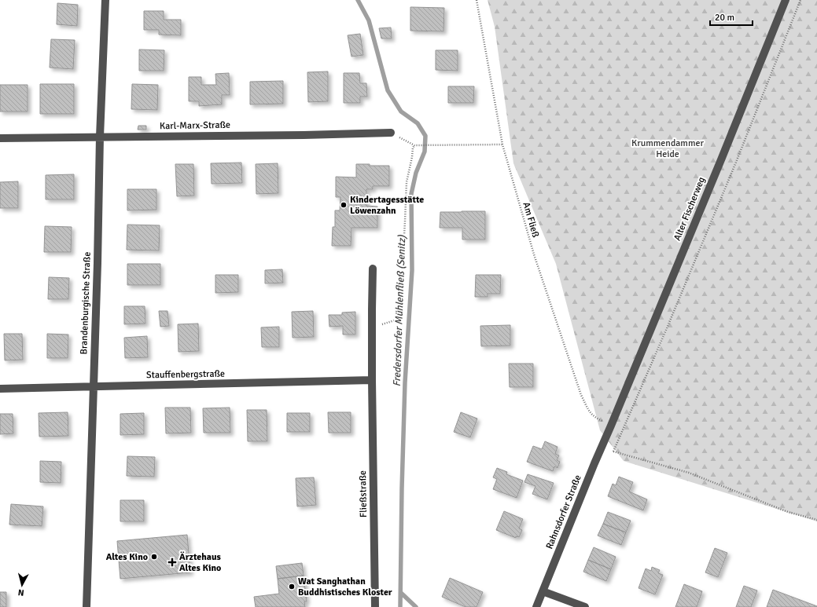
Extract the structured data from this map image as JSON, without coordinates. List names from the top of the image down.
{
  "streets": {
    "street": [
      "Karl-Marx-Straße",
      "Alter Fischerweg",
      "Brandenburgische Straße",
      "Stauffenbergstraße",
      "Fließstraße",
      "Rahnsdorfer Straße"
    ],
    "path": ["Am Fließ"]
  },
  "crossings": [
    ["Karl-Marx-Straße", "Brandenburgische Straße"],
    ["Alter Fischerweg", "Am Fließ"],
    ["Alter Fischerweg", "Rahnsdorfer Straße"],
    ["Am Fließ", "Rahnsdorfer Straße"],
    ["Brandenburgische Straße", "Stauffenbergstraße"],
    ["Stauffenbergstraße", "Fließstraße"]
  ],
  "water": ["Fredersdorfer Mühlenfließ (Senitz)"],
  "parks": ["Krummendammer Heide"],
  "places": {
    "other": ["Kindertagesstätte Löwenzahn", "Altes Kino", "Wat Sanghathan Buddhistisches Kloster"],
    "health": ["Ärztehaus Altes Kino"]
  },
  "scale_bar": "20 m",
  "north": "bottom"
}
